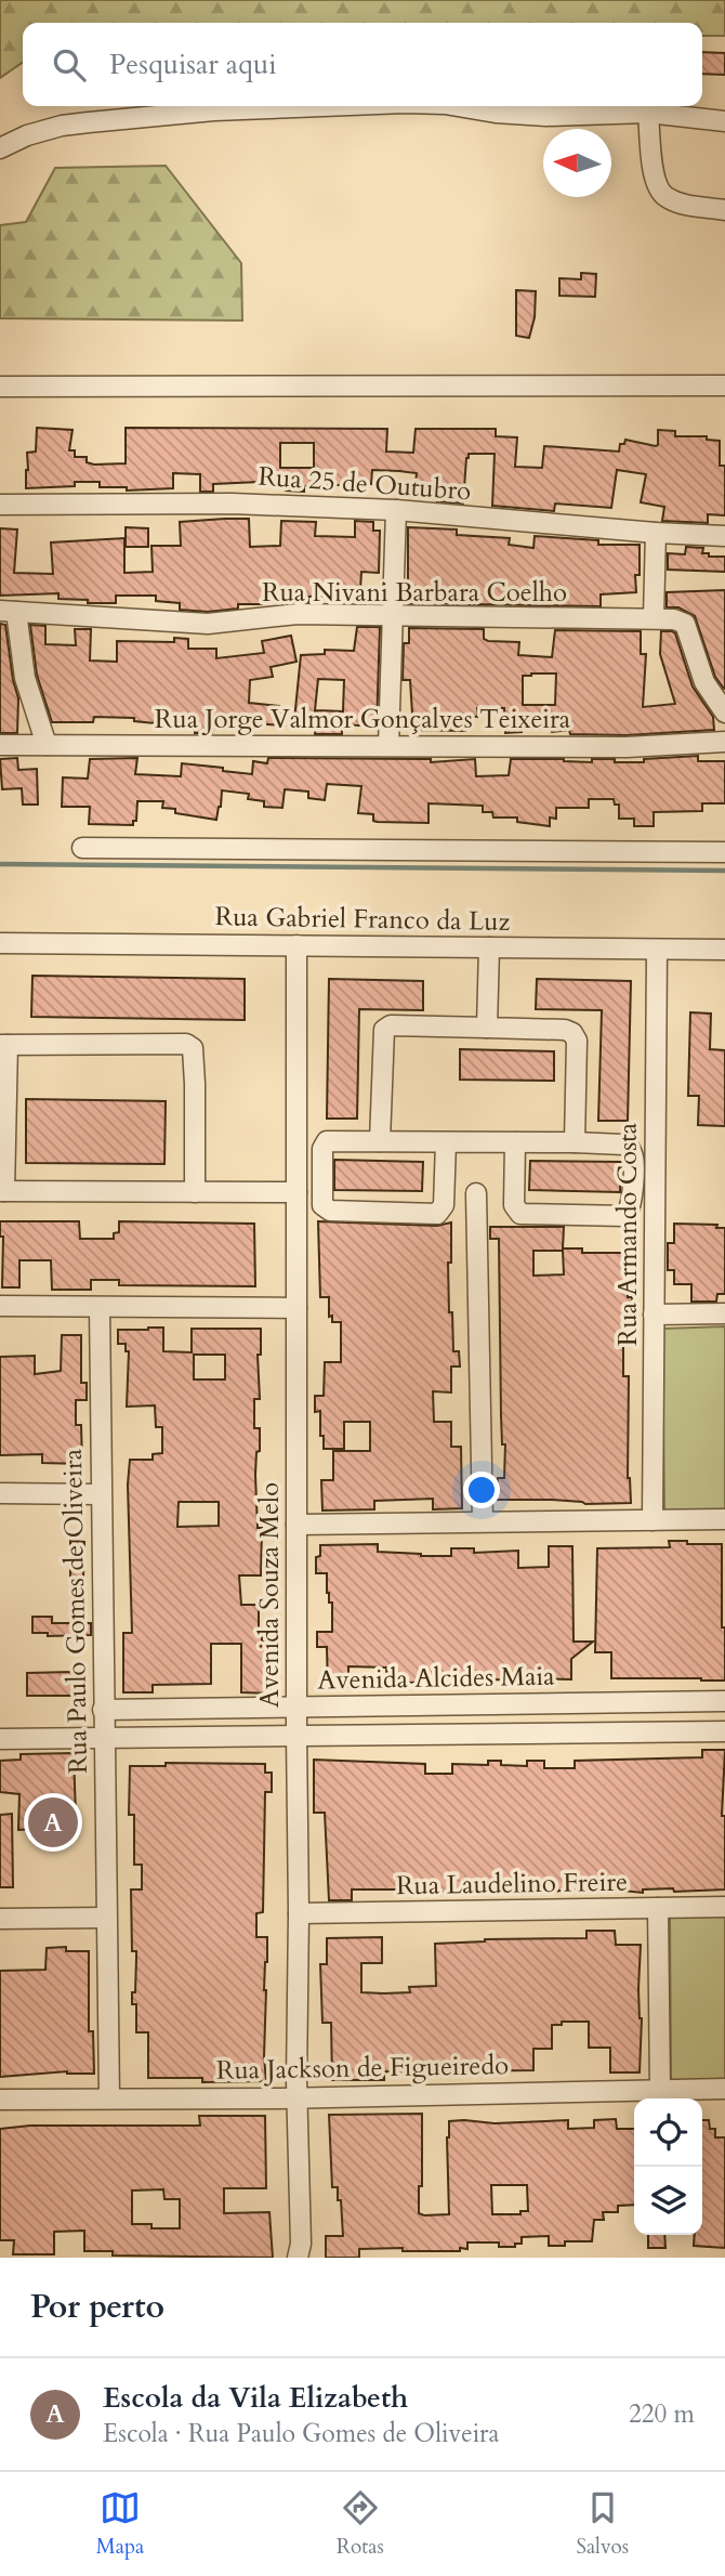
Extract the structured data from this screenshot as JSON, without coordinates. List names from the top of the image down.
{
  "streets": {
    "street": [
      "Rua 25 de Outubro",
      "Rua Nivani Barbara Coelho",
      "Rua Jorge Valmor Gonçalves Teixeira",
      "Rua Gabriel Franco da Luz",
      "Rua Armando Costa",
      "Avenida Souza Melo",
      "Rua Paulo Gomes de Oliveira",
      "Avenida Alcides Maia",
      "Rua Laudelino Freire",
      "Rua Jackson de Figueiredo"
    ]
  },
  "crossings": [
    ["Rua Gabriel Franco da Luz", "Rua Armando Costa"],
    ["Rua Gabriel Franco da Luz", "Avenida Souza Melo"],
    ["Avenida Souza Melo", "Avenida Alcides Maia"],
    ["Avenida Souza Melo", "Rua Laudelino Freire"],
    ["Avenida Souza Melo", "Rua Jackson de Figueiredo"],
    ["Rua Paulo Gomes de Oliveira", "Avenida Alcides Maia"],
    ["Rua Paulo Gomes de Oliveira", "Rua Jackson de Figueiredo"]
  ],
  "north": "left",
  "page": {
    "search": "Pesquisar aqui",
    "pins": "A",
    "heading": "Por perto",
    "list": [
      {
        "mark": "A",
        "name": "Escola da Vila Elizabeth",
        "note": "Escola · Rua Paulo Gomes de Oliveira",
        "value": "220 m"
      }
    ],
    "nav": ["Mapa", "Rotas", "Salvos"]
  }
}
